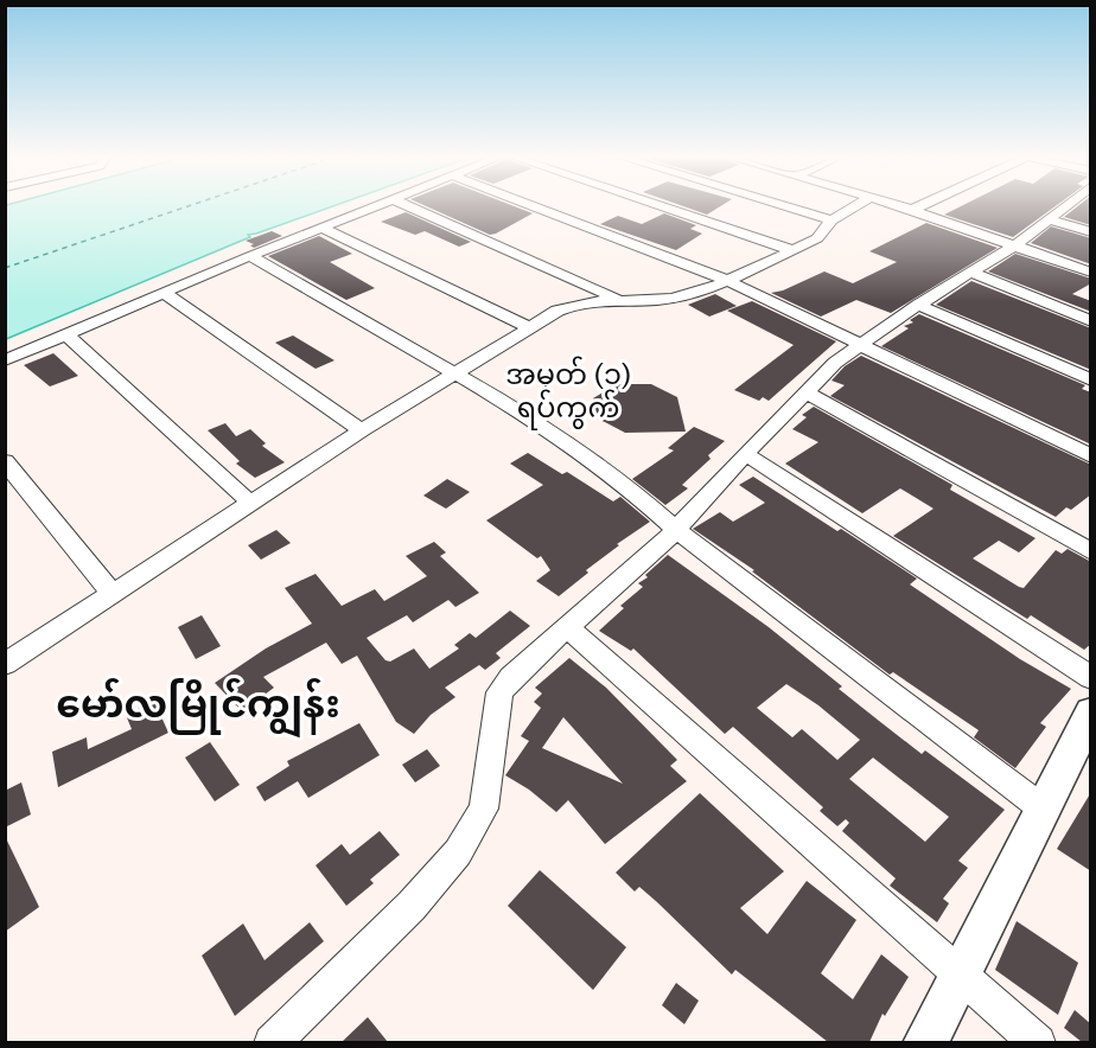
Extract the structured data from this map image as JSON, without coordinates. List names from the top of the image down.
{
  "districts": ["အမှတ် (၁) ရပ်ကွက်", "မော်လမြိုင်ကျွန်း"]
}
